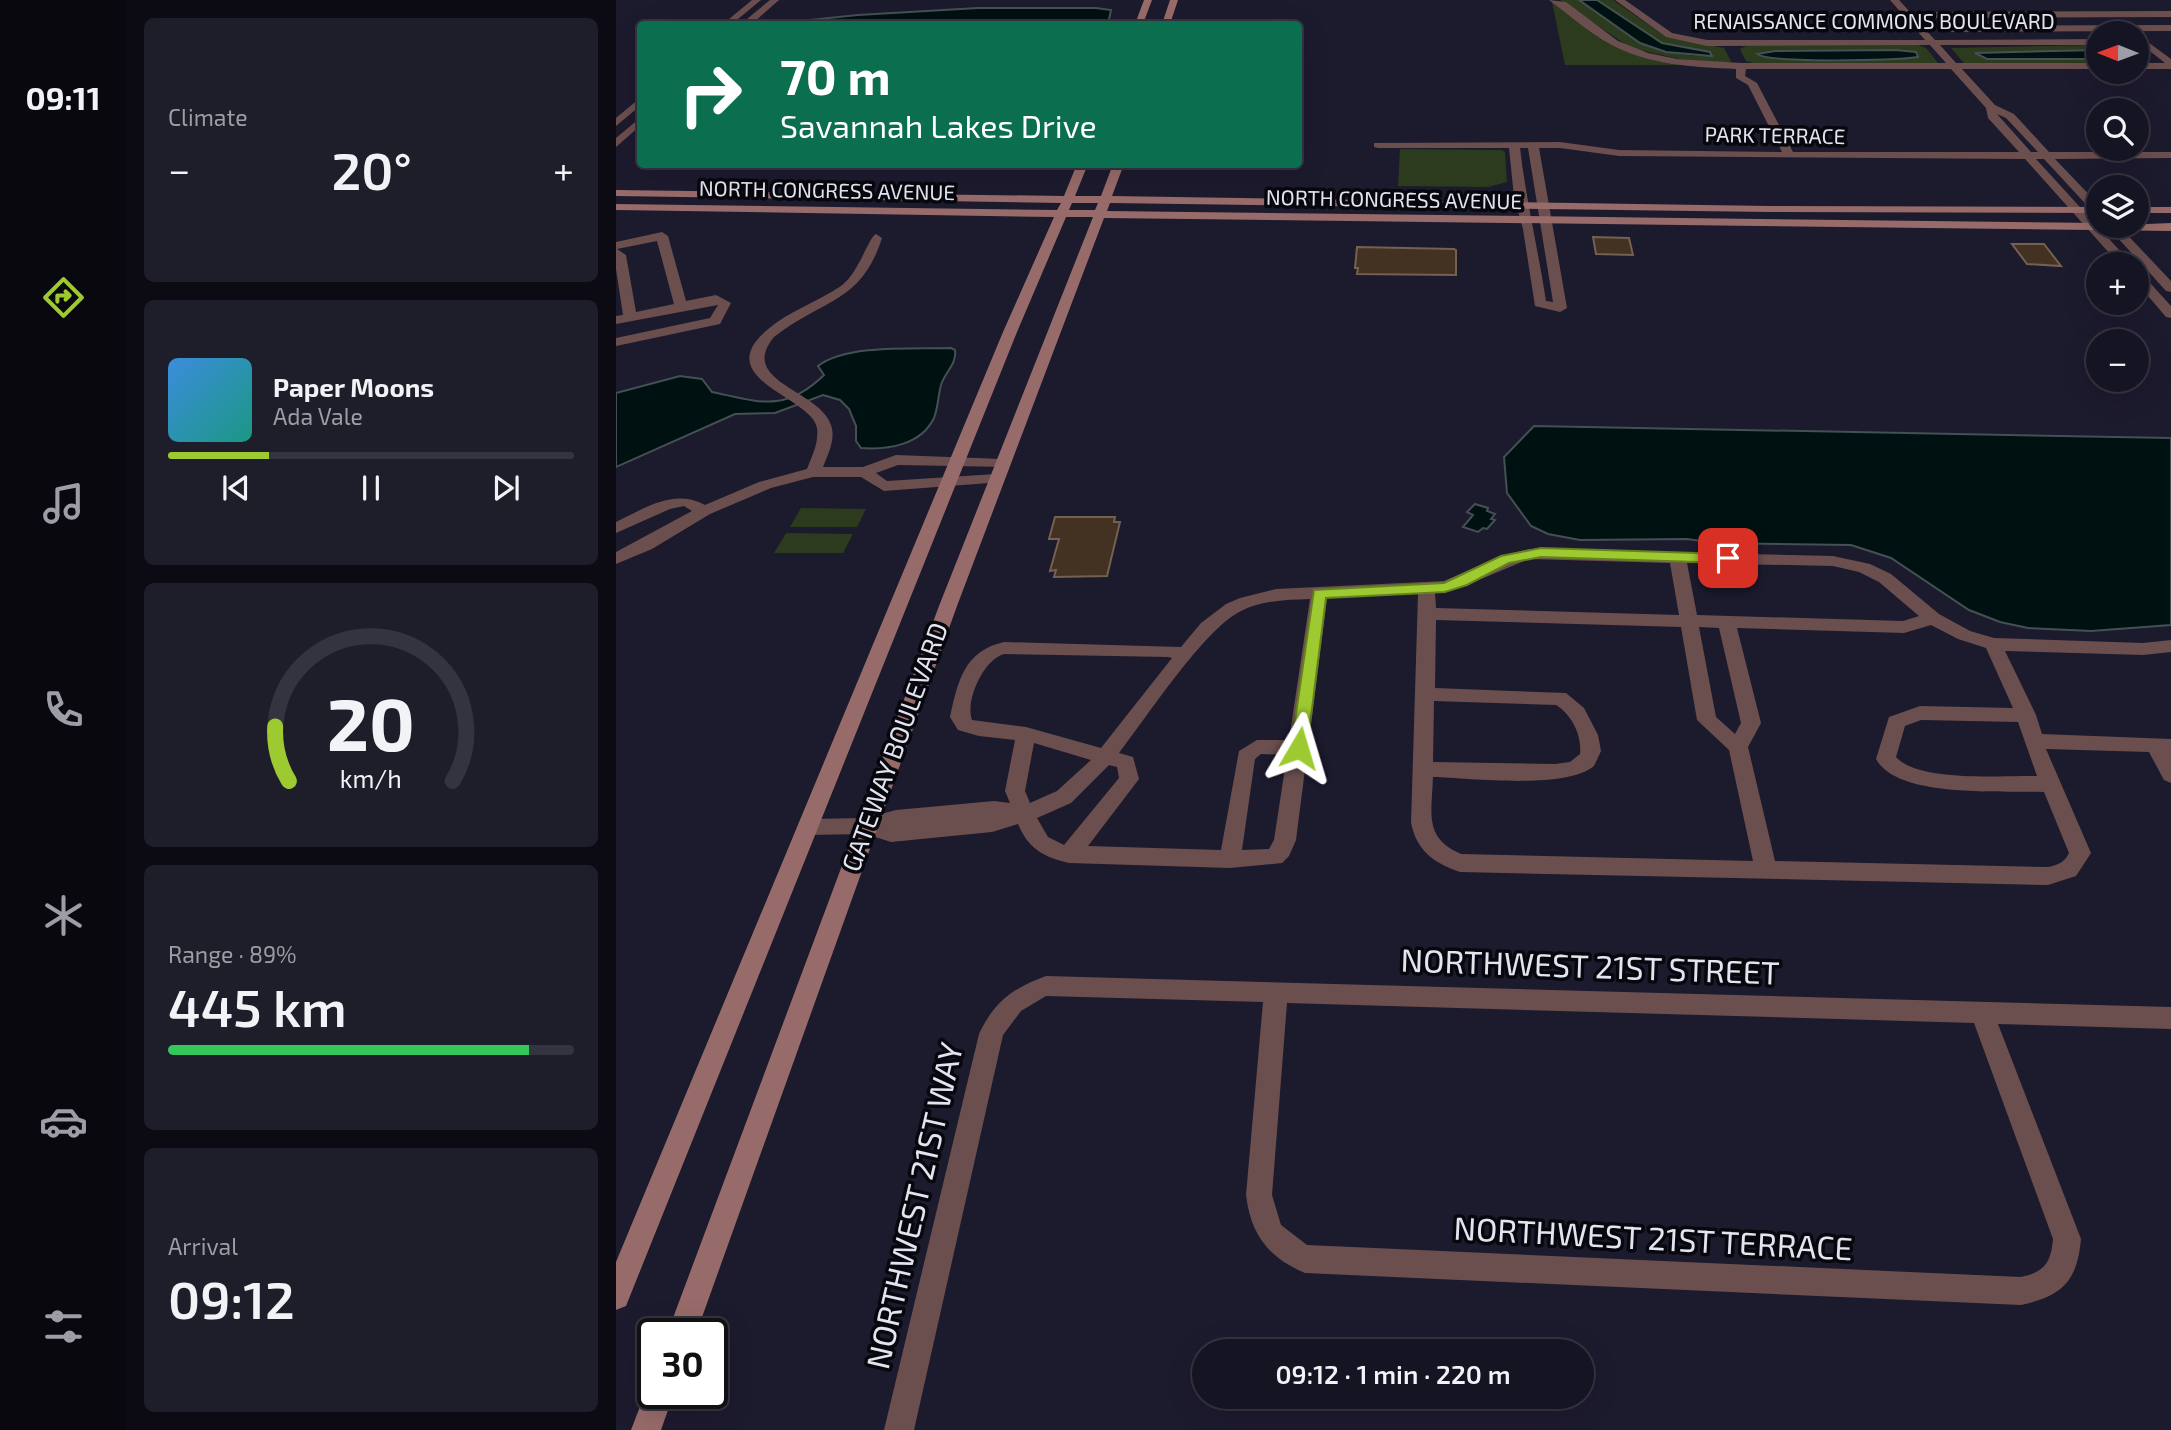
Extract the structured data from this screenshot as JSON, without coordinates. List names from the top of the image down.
{
  "streets": {
    "main road": ["NORTH CONGRESS AVENUE", "GATEWAY BOULEVARD"],
    "street": [
      "RENAISSANCE COMMONS BOULEVARD",
      "PARK TERRACE",
      "NORTHWEST 21ST STREET",
      "NORTHWEST 21ST WAY",
      "NORTHWEST 21ST TERRACE"
    ]
  },
  "crossings": [
    ["RENAISSANCE COMMONS BOULEVARD", "PARK TERRACE"],
    ["NORTH CONGRESS AVENUE", "GATEWAY BOULEVARD"],
    ["NORTHWEST 21ST STREET", "NORTHWEST 21ST WAY"],
    ["NORTHWEST 21ST STREET", "NORTHWEST 21ST TERRACE"]
  ],
  "north": "left",
  "page": {
    "tabs": "09:11",
    "tile": [
      "Climate",
      ["Range · 89%", "445 km"],
      ["Arrival", "09:12"]
    ],
    "map_buttons": ["+", "−"],
    "turn": ["70 m", "Savannah Lakes Drive"],
    "heat": ["−", "20°", "+"],
    "song": ["Paper Moons", "Ada Vale"],
    "limit": "30",
    "trip": "09:12 · 1 min · 220 m",
    "gauge": ["20", "km/h"]
  }
}
